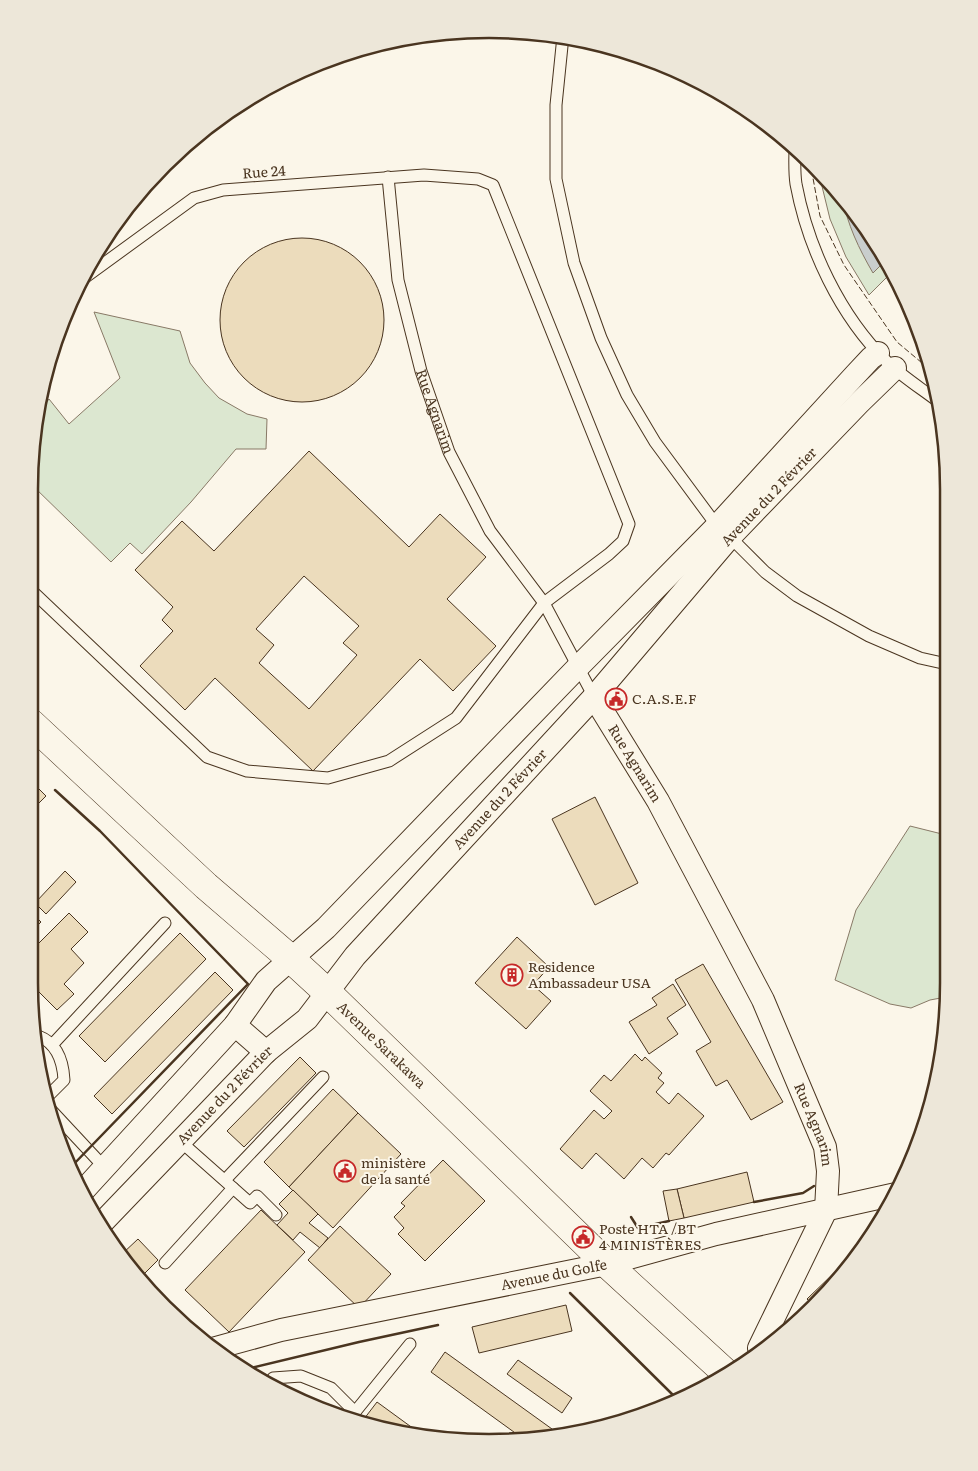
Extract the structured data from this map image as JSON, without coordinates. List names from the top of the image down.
{
  "streets": {
    "street": [
      "Rue Agnarim",
      "Avenue du 2 Février",
      "Avenue Sarakawa",
      "Avenue du Golfe"
    ],
    "lane": ["Rue 24"]
  },
  "crossings": [
    ["Rue 24", "Rue Agnarim"],
    ["Rue Agnarim", "Avenue du 2 Février"],
    ["Rue Agnarim", "Avenue du Golfe"],
    ["Avenue du 2 Février", "Avenue Sarakawa"],
    ["Avenue Sarakawa", "Avenue du Golfe"]
  ],
  "places": {
    "public building": ["C.A.S.E.F", "ministère de la santé", "Poste HTA /BT 4 MINISTÈRES"],
    "building": ["Residence Ambassadeur USA"]
  }
}
